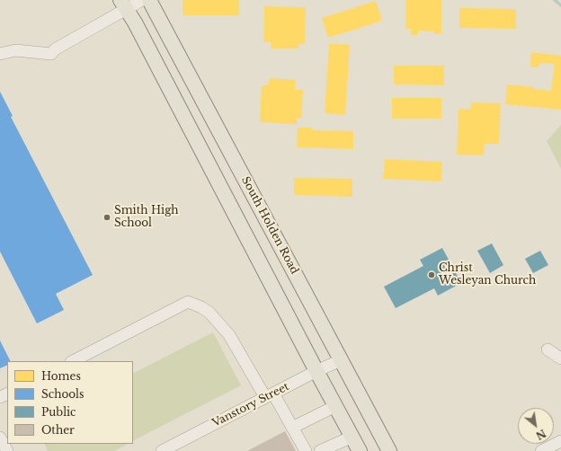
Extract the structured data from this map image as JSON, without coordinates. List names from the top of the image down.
{
  "streets": {
    "main road": ["South Holden Road"],
    "street": ["Vanstory Street"]
  },
  "crossings": [
    ["South Holden Road", "Vanstory Street"]
  ],
  "places": ["Smith High School", "Christ Wesleyan Church"],
  "legend": [
    "Homes",
    "Schools",
    "Public",
    "Other"
  ],
  "north": "bottom right"
}
